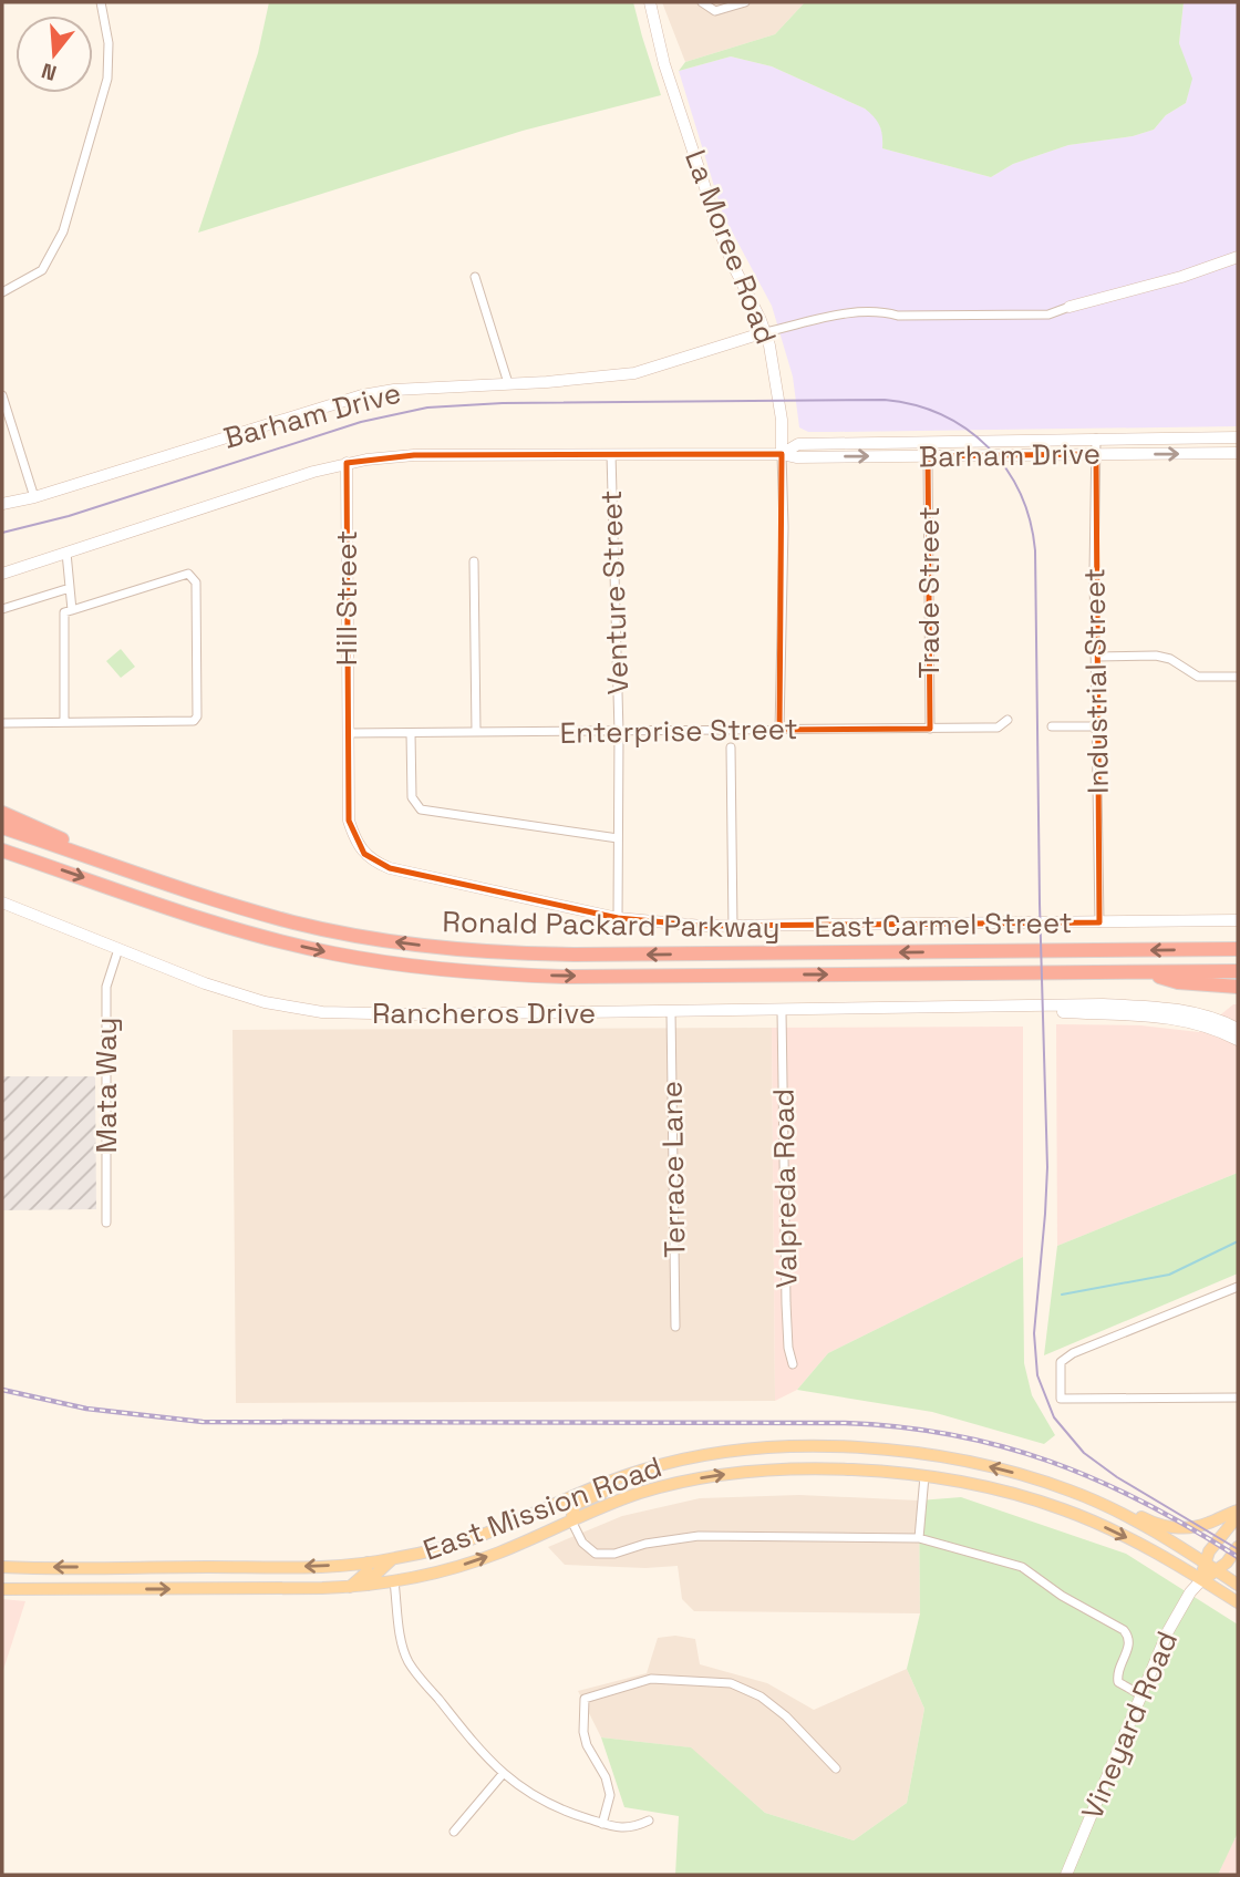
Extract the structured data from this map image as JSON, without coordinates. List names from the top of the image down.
{
  "streets": {
    "highway": ["Ronald Packard Parkway"],
    "main road": [
      "La Moree Road",
      "Barham Drive",
      "Hill Street",
      "East Carmel Street",
      "Rancheros Drive",
      "East Mission Road",
      "Vineyard Road"
    ],
    "street": [
      "Venture Street",
      "Trade Street",
      "Industrial Street",
      "Enterprise Street",
      "Mata Way",
      "Terrace Lane",
      "Valpreda Road"
    ]
  },
  "crossings": [
    ["La Moree Road", "Barham Drive"],
    ["La Moree Road", "Enterprise Street"],
    ["Barham Drive", "Venture Street"],
    ["Barham Drive", "Trade Street"],
    ["Barham Drive", "Hill Street"],
    ["Barham Drive", "Industrial Street"],
    ["Venture Street", "Enterprise Street"],
    ["Venture Street", "East Carmel Street"],
    ["Trade Street", "Enterprise Street"],
    ["Hill Street", "Enterprise Street"],
    ["Hill Street", "East Carmel Street"],
    ["Industrial Street", "East Carmel Street"],
    ["Enterprise Street", "East Carmel Street"],
    ["Rancheros Drive", "Mata Way"],
    ["Rancheros Drive", "Terrace Lane"],
    ["Rancheros Drive", "Valpreda Road"],
    ["East Mission Road", "Vineyard Road"]
  ],
  "north": "bottom"
}
